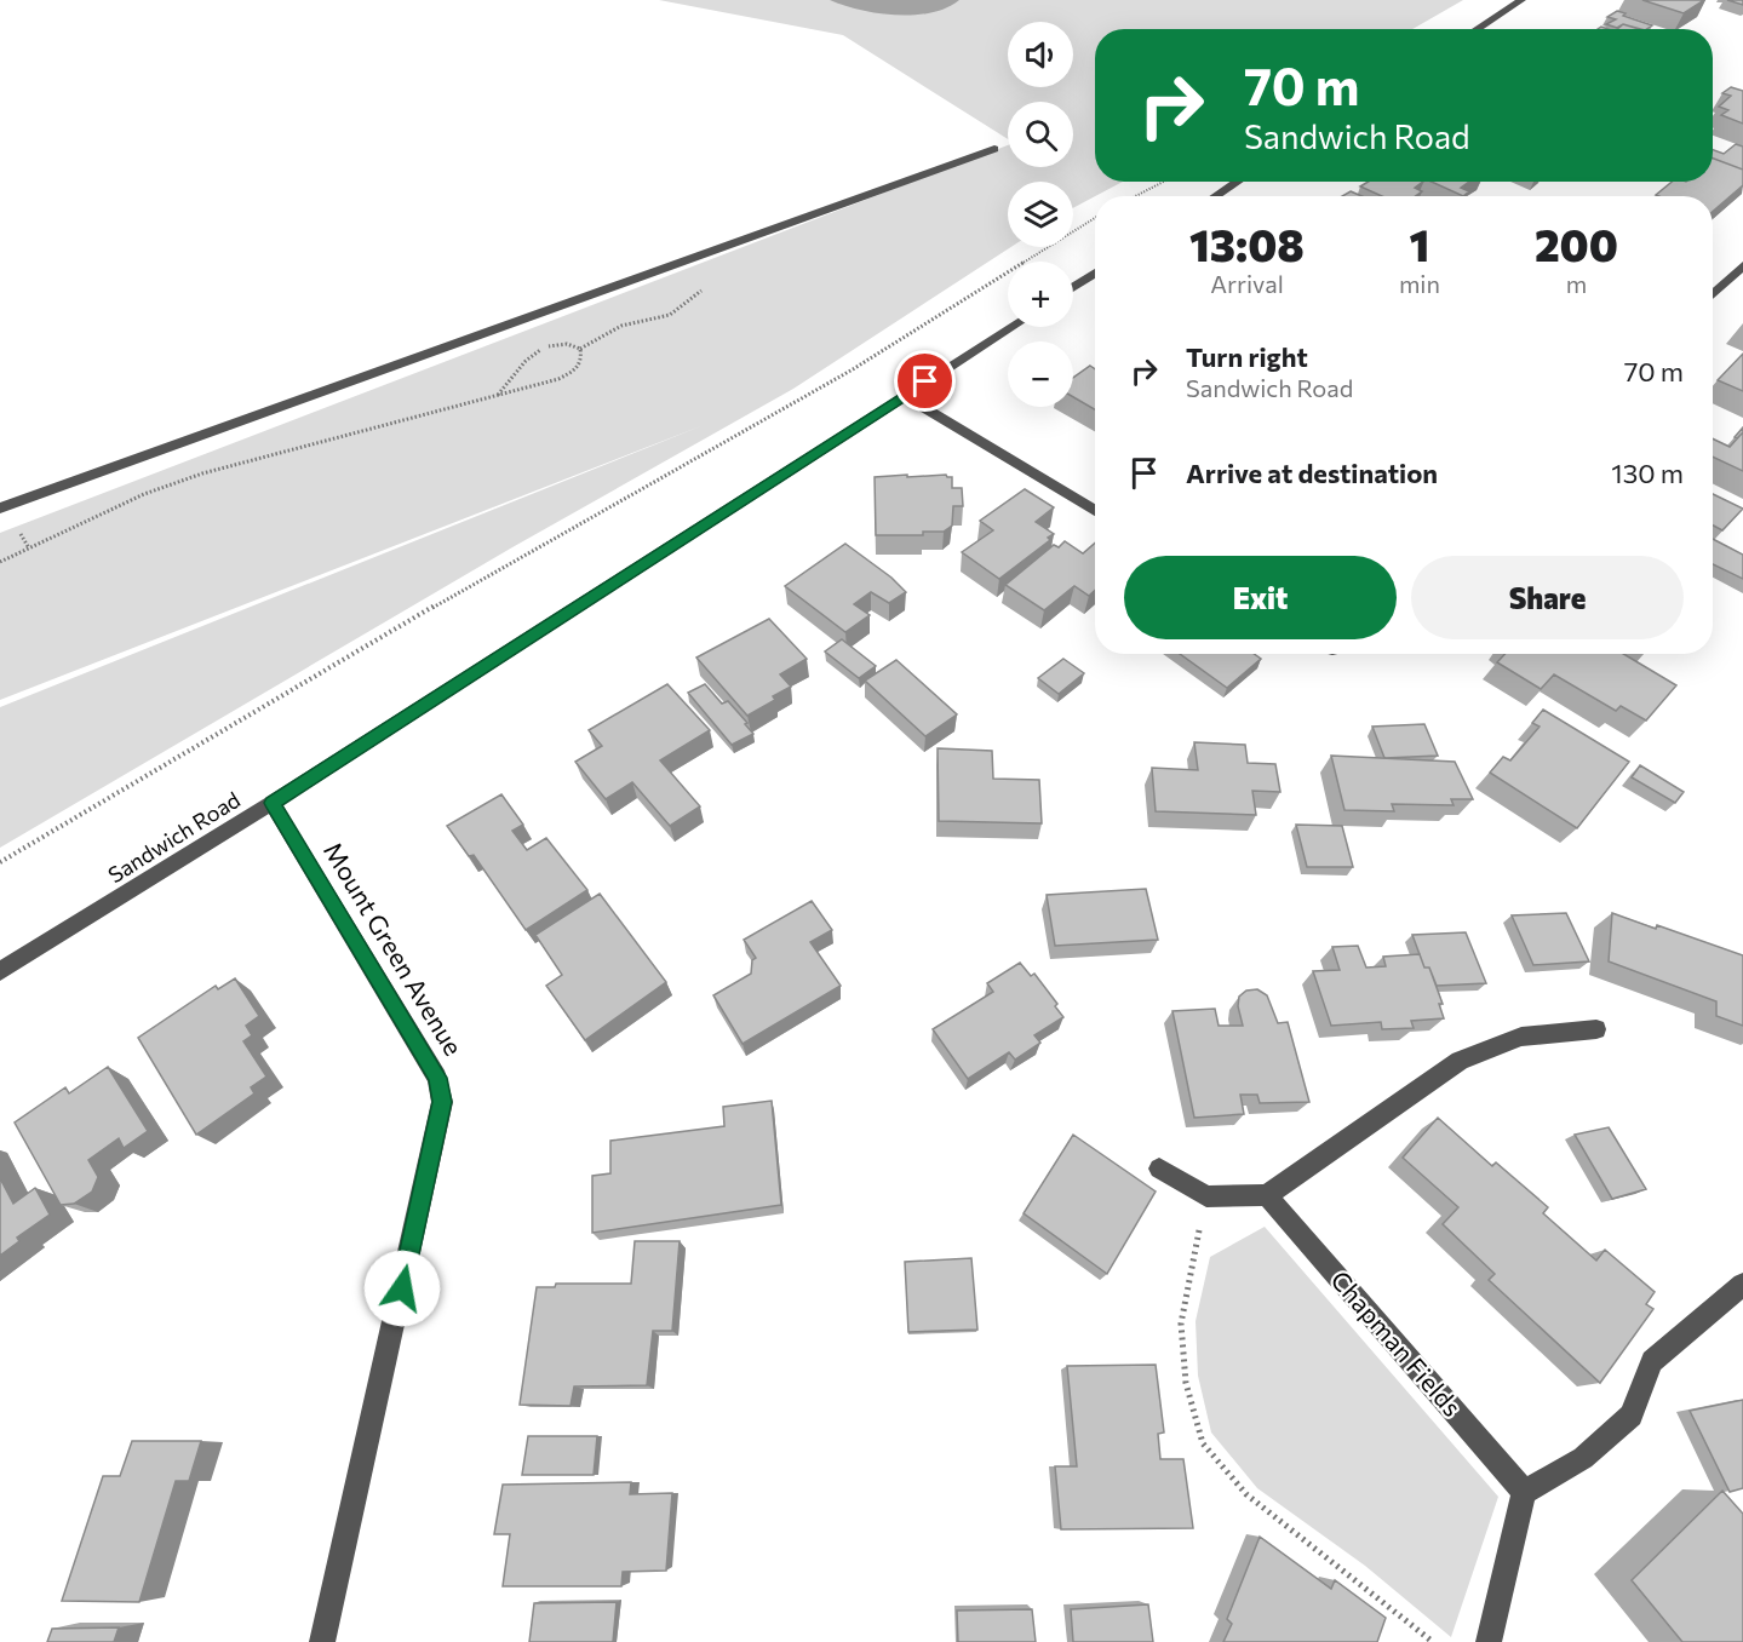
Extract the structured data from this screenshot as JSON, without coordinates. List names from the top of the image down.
{
  "streets": {
    "street": ["Sandwich Road", "Mount Green Avenue", "Chapman Fields"]
  },
  "crossings": [
    ["Sandwich Road", "Mount Green Avenue"]
  ],
  "page": {
    "map_buttons": ["+", "−"],
    "turn": ["70 m", "Sandwich Road"],
    "eta": [
      "13:08",
      "Arrival",
      "1",
      "min",
      "200",
      "m"
    ],
    "list": [
      {
        "name": "Turn right",
        "note": "Sandwich Road",
        "value": "70 m"
      },
      {
        "name": "Arrive at destination",
        "value": "130 m"
      }
    ],
    "buttons": ["Exit", "Share"]
  }
}
